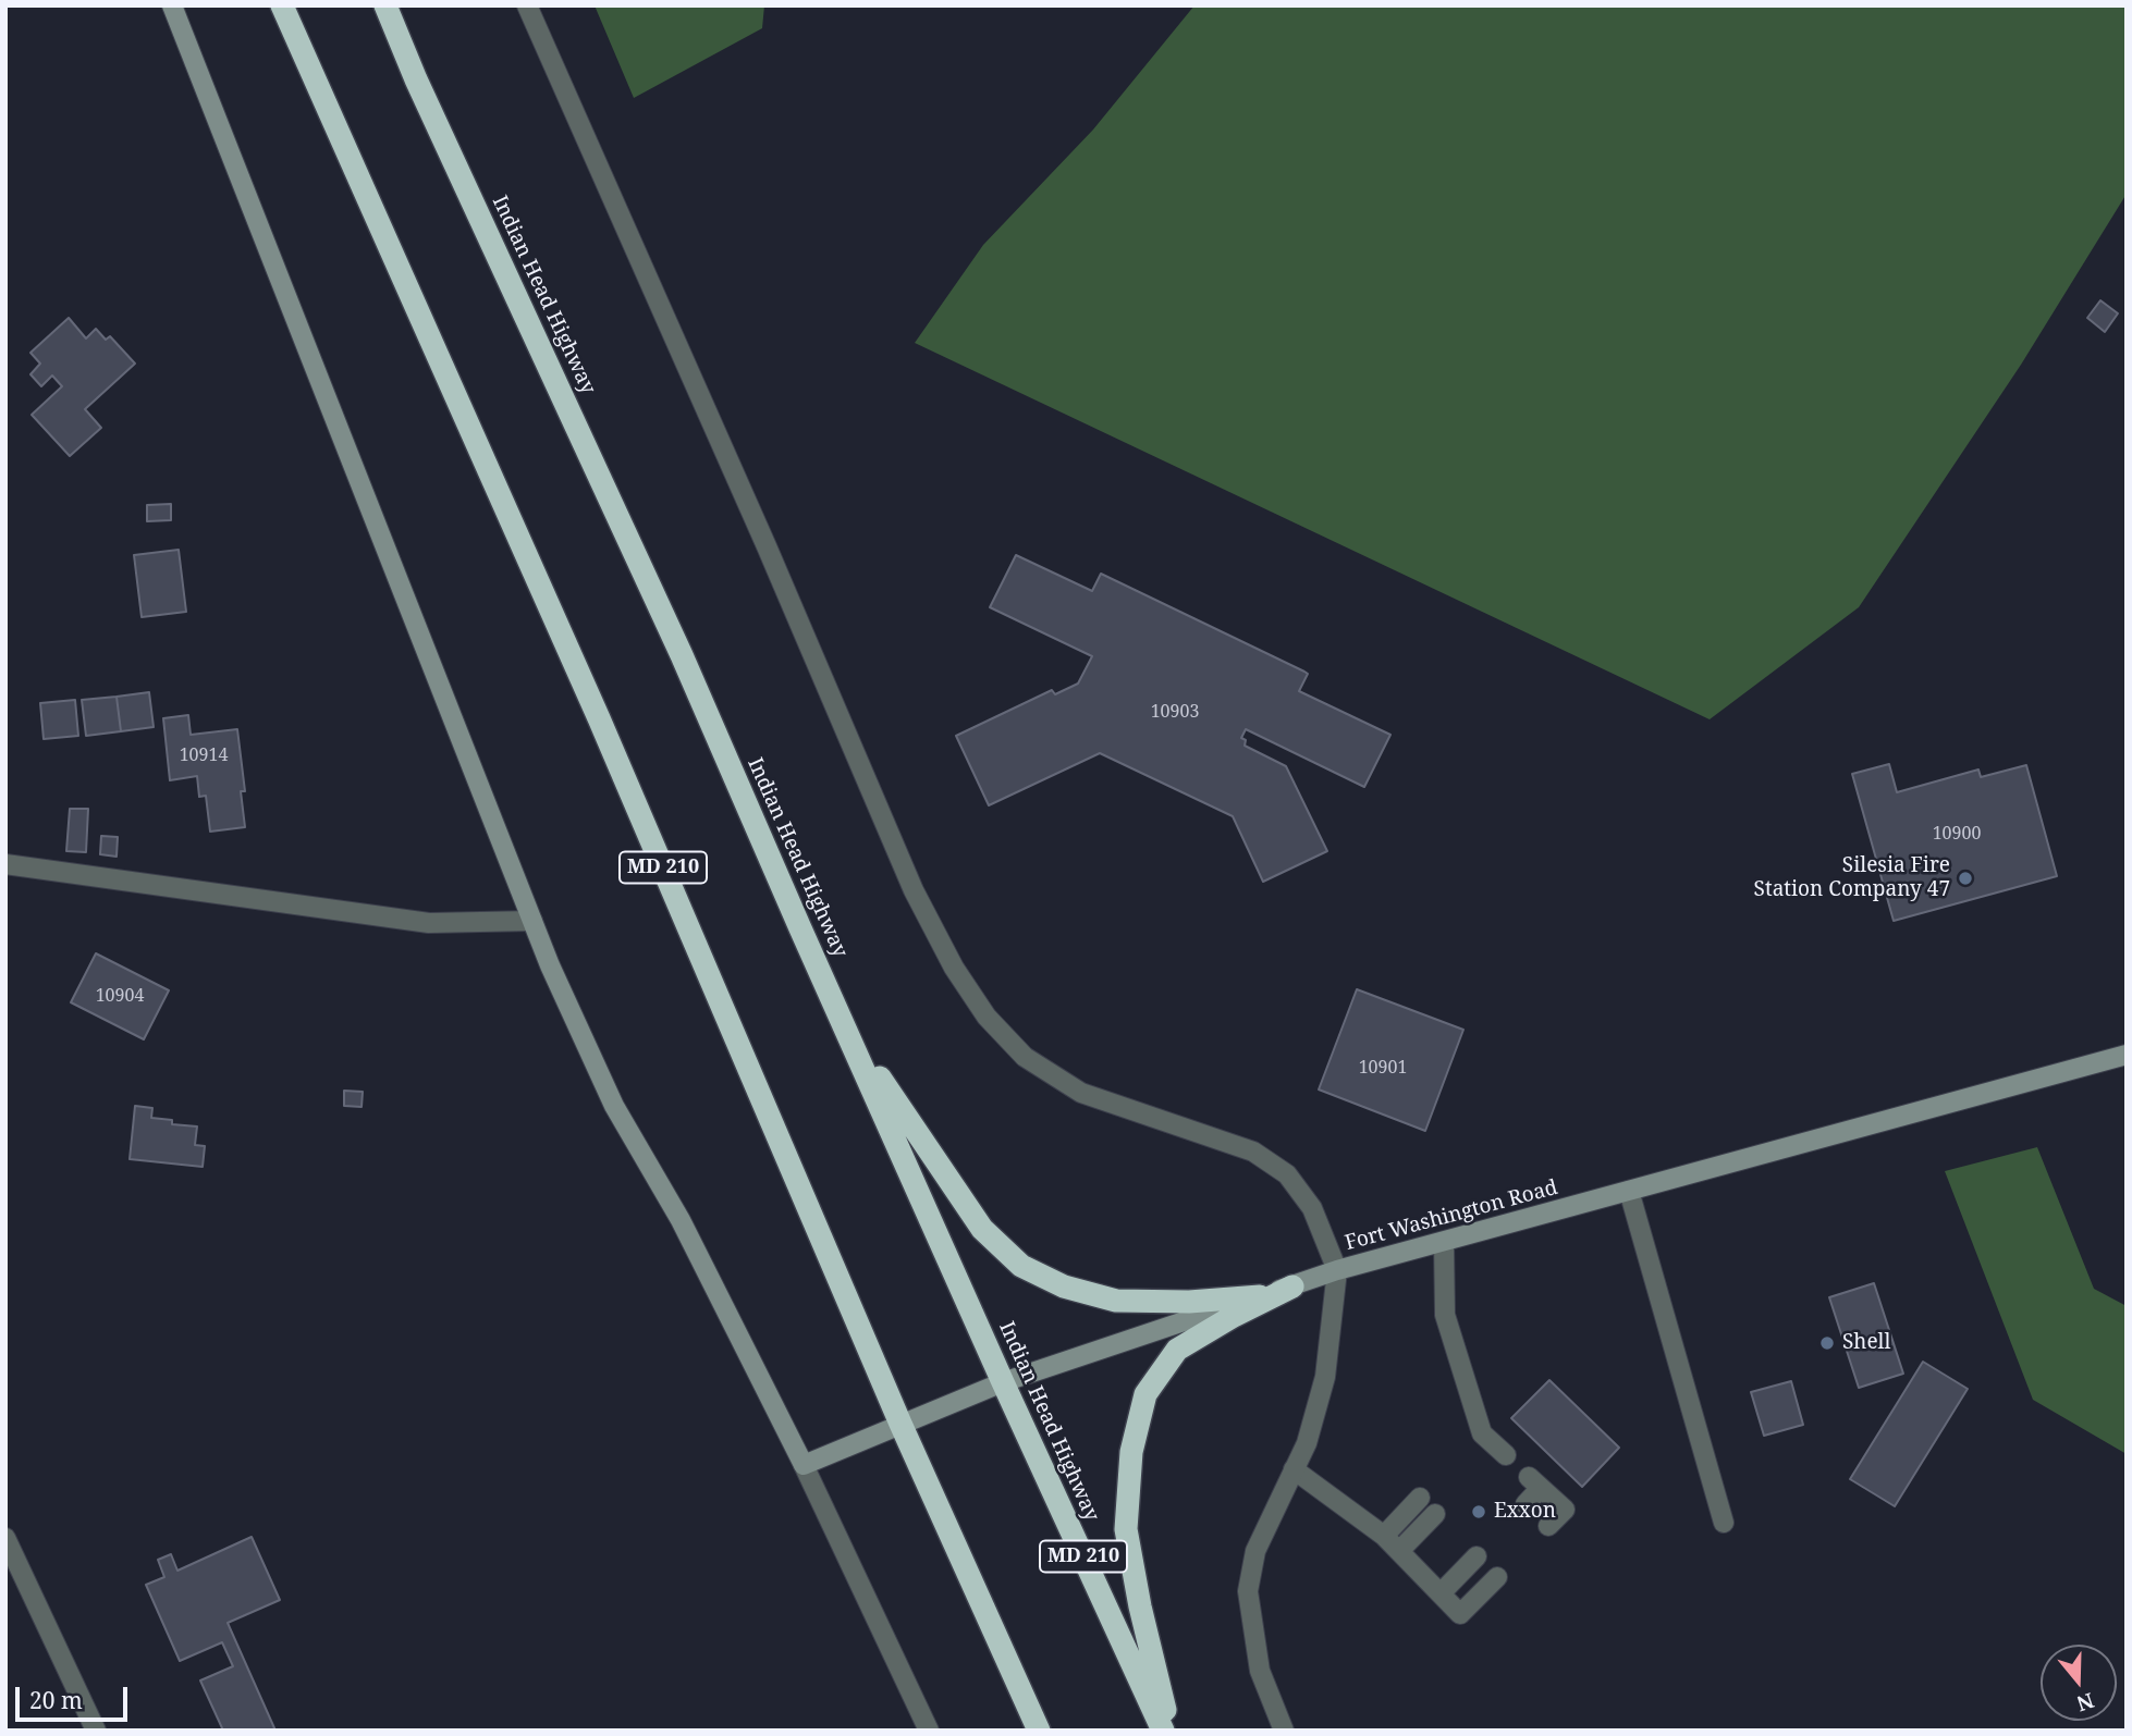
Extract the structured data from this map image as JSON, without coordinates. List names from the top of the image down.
{
  "streets": {
    "highway": ["Indian Head Highway", "MD 210"],
    "street": ["Fort Washington Road"]
  },
  "crossings": [
    ["Indian Head Highway", "Fort Washington Road"],
    ["MD 210", "Fort Washington Road"]
  ],
  "places": ["Silesia Fire Station Company 47", "Shell", "Exxon"],
  "house_numbers": [
    "10903",
    "10914",
    "10900",
    "10904",
    "10901"
  ],
  "scale_bar": "20 m",
  "north": "bottom"
}
